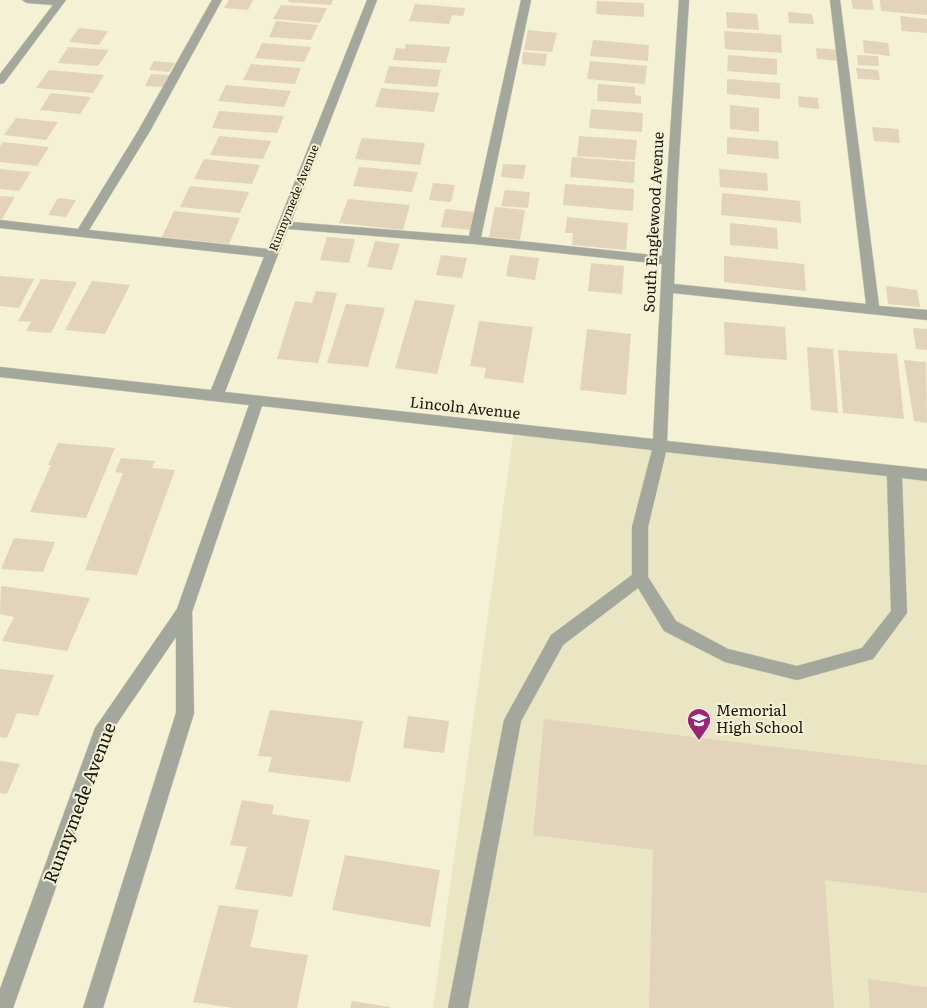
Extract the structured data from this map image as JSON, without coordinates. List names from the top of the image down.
{
  "streets": {
    "street": ["Runnymede Avenue", "South Englewood Avenue", "Lincoln Avenue"]
  },
  "crossings": [
    ["Runnymede Avenue", "Lincoln Avenue"],
    ["South Englewood Avenue", "Lincoln Avenue"]
  ],
  "places": {
    "school or university": ["Memorial High School"]
  }
}
